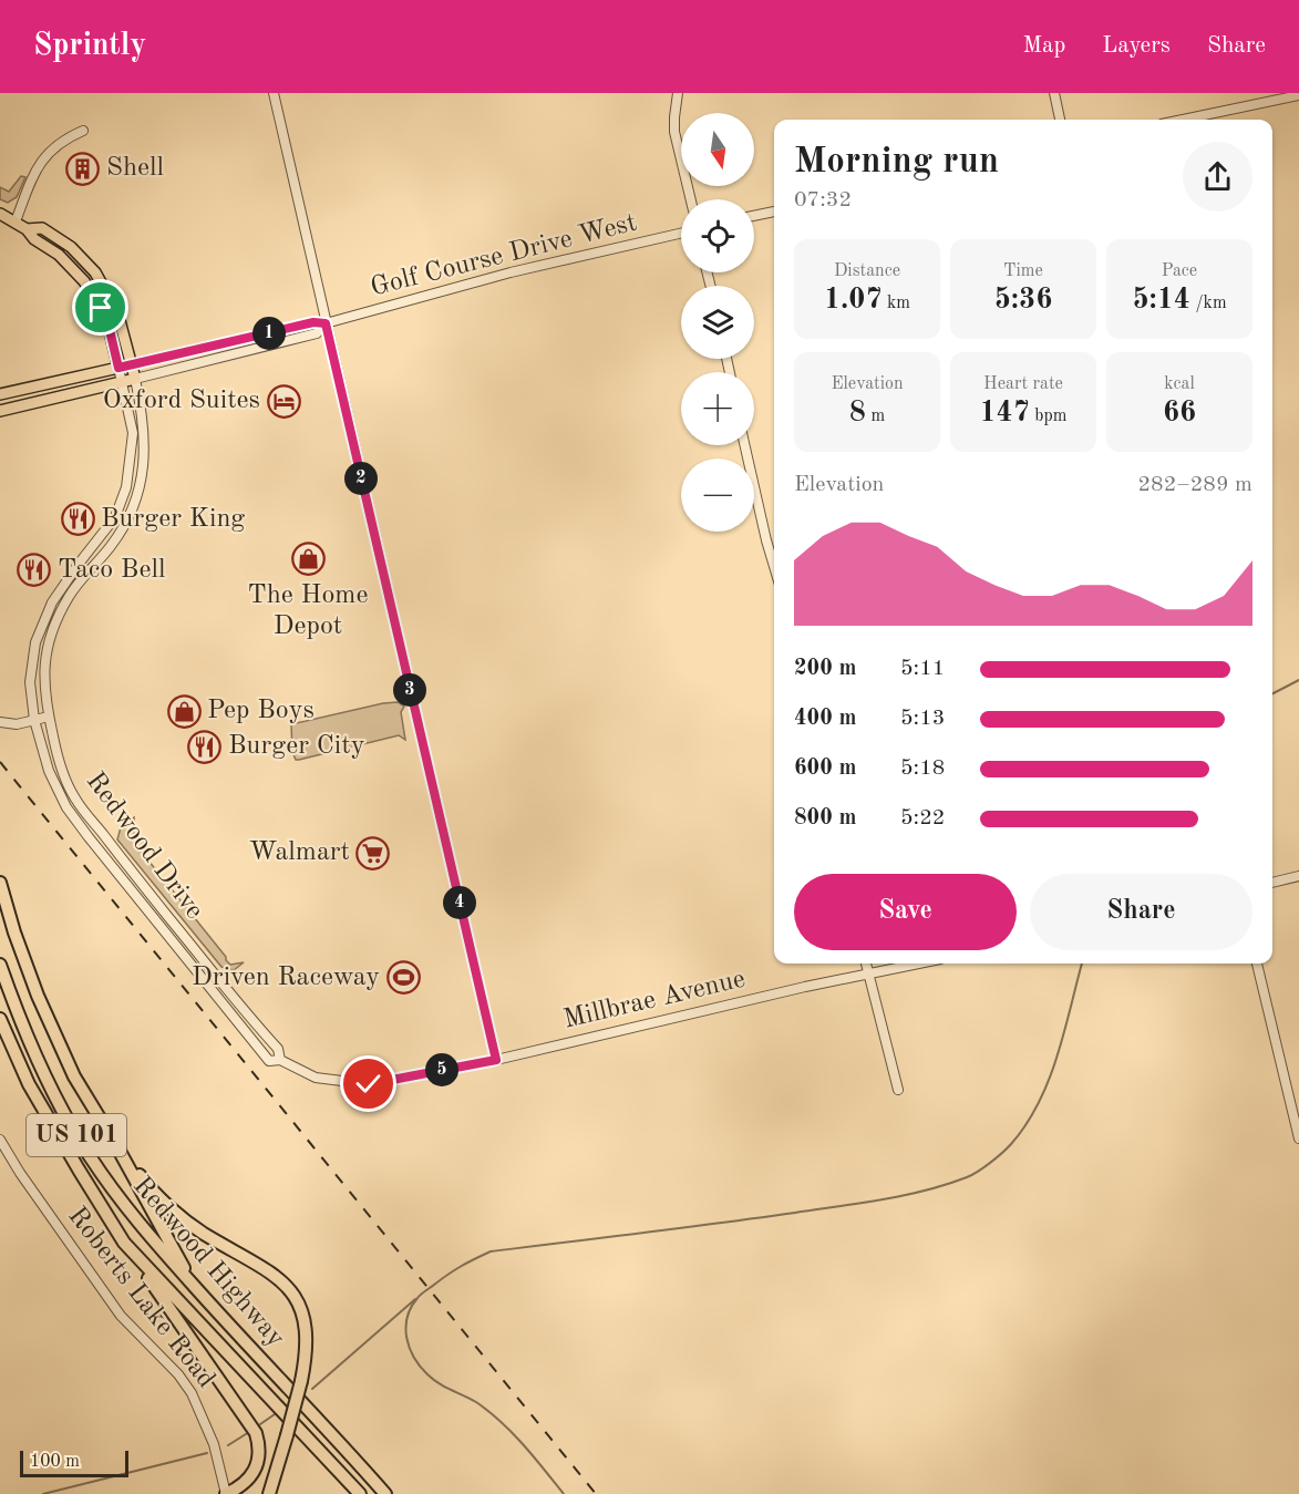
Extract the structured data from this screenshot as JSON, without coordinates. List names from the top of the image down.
{
  "streets": {
    "highway": ["US 101", "Redwood Highway"],
    "main road": ["Redwood Drive"],
    "street": ["Golf Course Drive West", "Millbrae Avenue", "Roberts Lake Road"]
  },
  "crossings": [
    ["Redwood Drive", "Millbrae Avenue"]
  ],
  "places": {
    "building": ["Shell"],
    "hotel": ["Oxford Suites"],
    "restaurant": ["Burger King", "Taco Bell", "Burger City"],
    "shop": ["The Home Depot", "Pep Boys"],
    "supermarket": ["Walmart"],
    "sports": ["Driven Raceway"]
  },
  "scale_bar": "100 m",
  "north": "bottom",
  "page": {
    "header": "Sprintly",
    "nav": ["Map", "Layers", "Share"],
    "map_buttons": ["+", "−"],
    "heading": ["Morning run", "07:32"],
    "stats": [
      ["Distance", "1.07 km"],
      ["Time", "5:36"],
      ["Pace", "5:14 /km"],
      ["Elevation", "8 m"],
      ["Heart rate", "147 bpm"],
      ["kcal", "66"]
    ],
    "pins": [
      "1",
      "2",
      "3",
      "4",
      "5"
    ],
    "chart": ["Elevation", "282–289 m"],
    "list": [
      {
        "name": "200 m",
        "note": "5:11"
      },
      {
        "name": "400 m",
        "note": "5:13"
      },
      {
        "name": "600 m",
        "note": "5:18"
      },
      {
        "name": "800 m",
        "note": "5:22"
      }
    ],
    "buttons": ["Save", "Share"],
    "scale": "100 m"
  }
}
